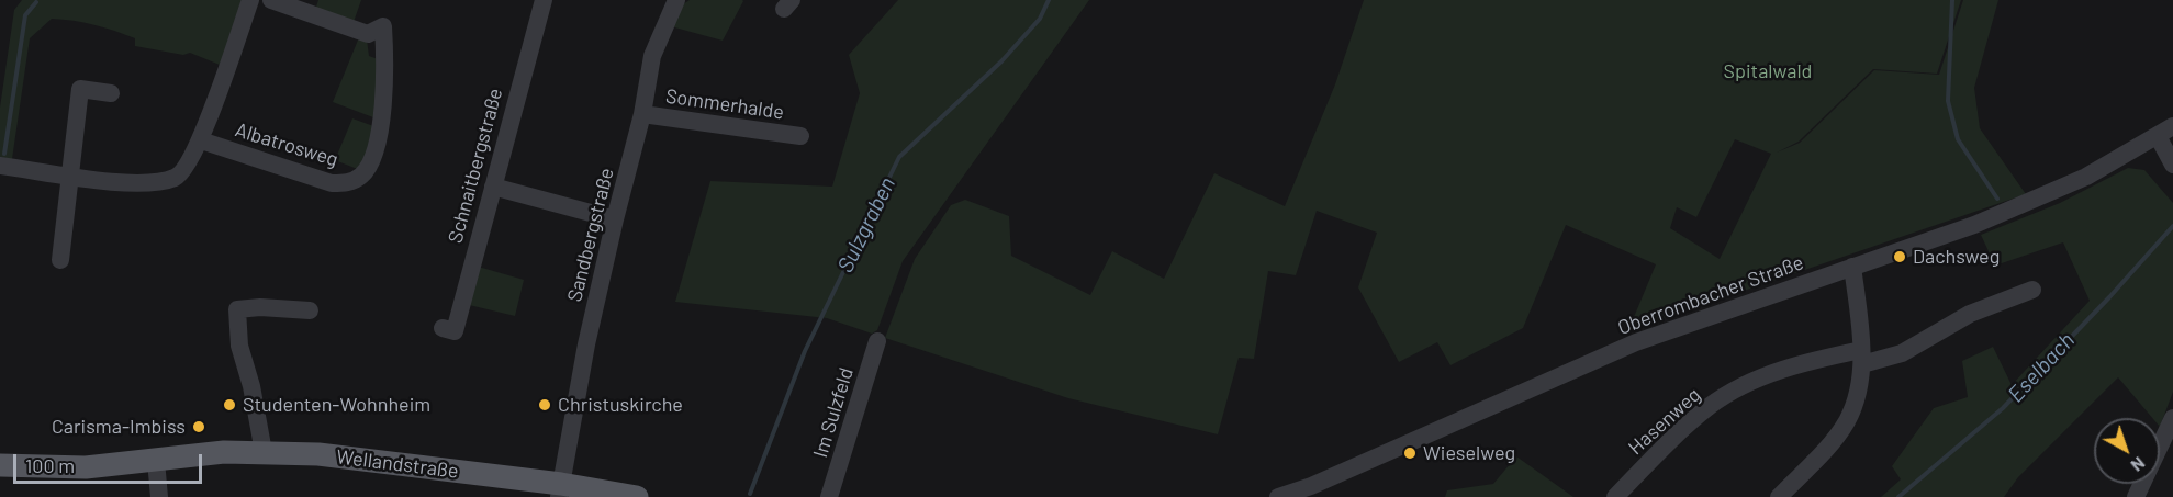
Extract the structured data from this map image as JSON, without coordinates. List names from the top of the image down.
{
  "streets": {
    "main road": ["Wellandstraße"],
    "street": [
      "Sommerhalde",
      "Albatrosweg",
      "Schnaitbergstraße",
      "Sandbergstraße",
      "Oberrombacher Straße",
      "Im Sulzfeld",
      "Hasenweg"
    ]
  },
  "crossings": [
    ["Sommerhalde", "Sandbergstraße"],
    ["Sandbergstraße", "Wellandstraße"]
  ],
  "water": ["Sulzgraben", "Eselbach"],
  "parks": ["Spitalwald"],
  "places": [
    "Dachsweg",
    "Studenten-Wohnheim",
    "Christuskirche",
    "Carisma-Imbiss",
    "Wieselweg"
  ],
  "scale_bar": "100 m",
  "north": "bottom right"
}
